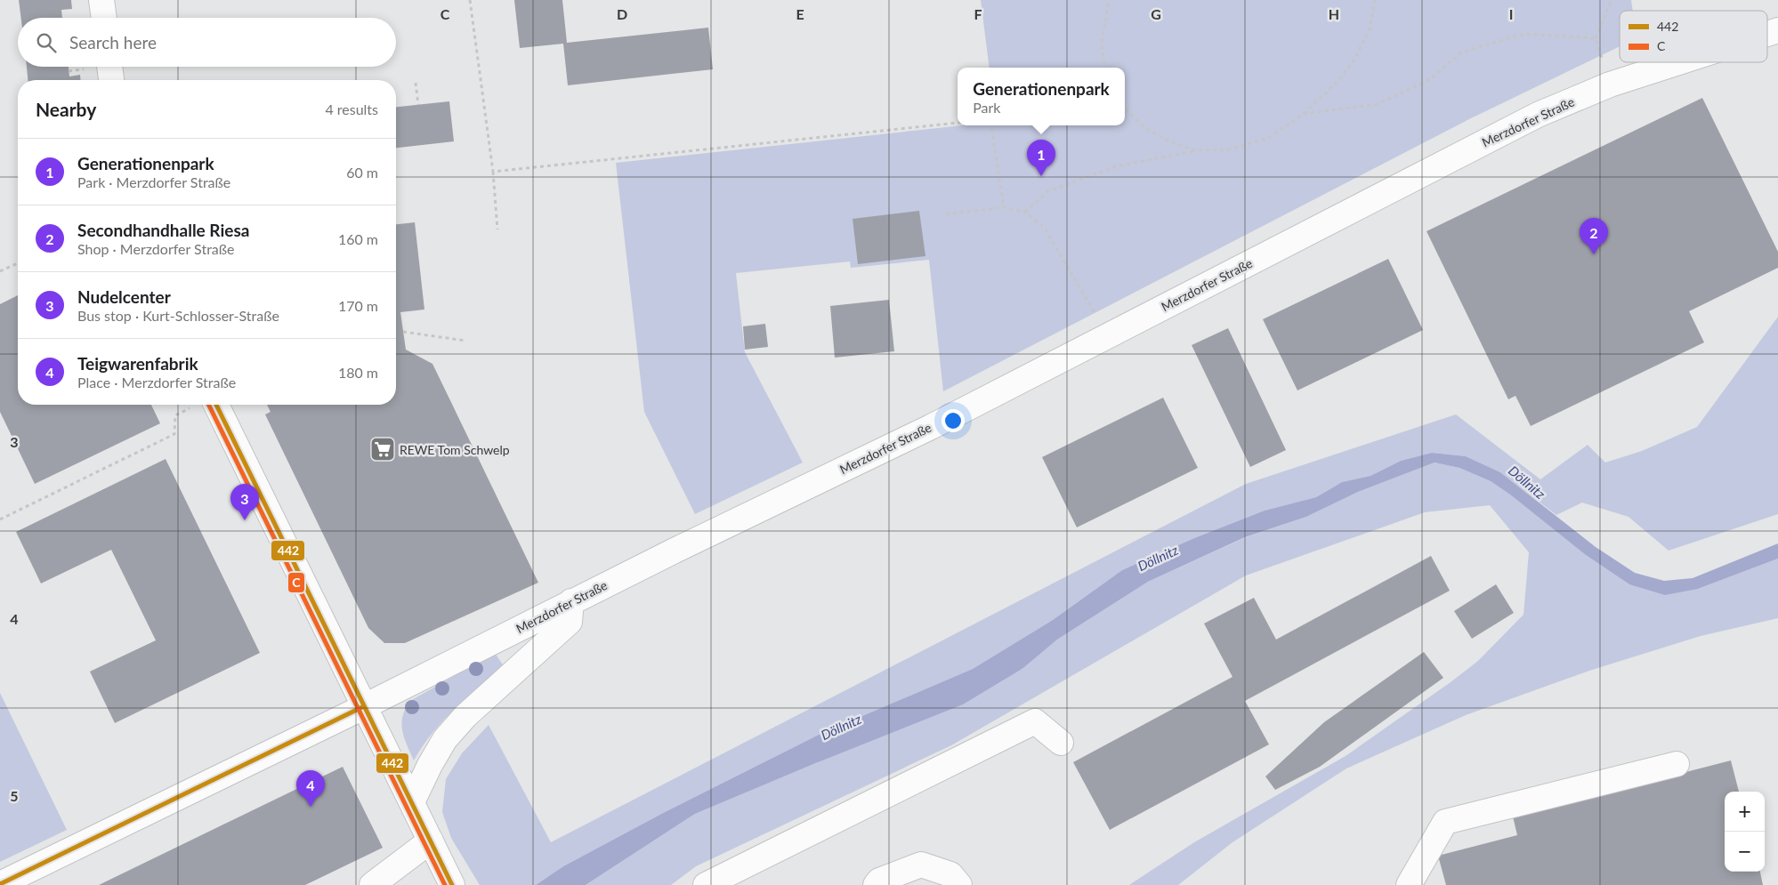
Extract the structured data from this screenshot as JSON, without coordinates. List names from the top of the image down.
{
  "streets": {
    "street": ["Merzdorfer Straße"]
  },
  "water": ["Döllnitz"],
  "places": {
    "supermarket": ["REWE Tom Schwelp"]
  },
  "lines": ["transit line 442", "transit line C"],
  "legend": ["442", "C"],
  "page": {
    "search": "Search here",
    "popup": ["Generationenpark", "Park"],
    "heading": ["Nearby", "4 results"],
    "list": [
      {
        "mark": "1",
        "name": "Generationenpark",
        "note": "Park · Merzdorfer Straße",
        "value": "60 m"
      },
      {
        "mark": "2",
        "name": "Secondhandhalle Riesa",
        "note": "Shop · Merzdorfer Straße",
        "value": "160 m"
      },
      {
        "mark": "3",
        "name": "Nudelcenter",
        "note": "Bus stop · Kurt-Schlosser-Straße",
        "value": "170 m"
      },
      {
        "mark": "4",
        "name": "Teigwarenfabrik",
        "note": "Place · Merzdorfer Straße",
        "value": "180 m"
      }
    ],
    "pins": [
      "1",
      "2",
      "3",
      "4"
    ],
    "map_buttons": ["+", "−"]
  },
  "grid": {
    "columns": [
      "C",
      "D",
      "E",
      "F",
      "G",
      "H",
      "I"
    ],
    "rows": ["3", "4", "5"]
  }
}
